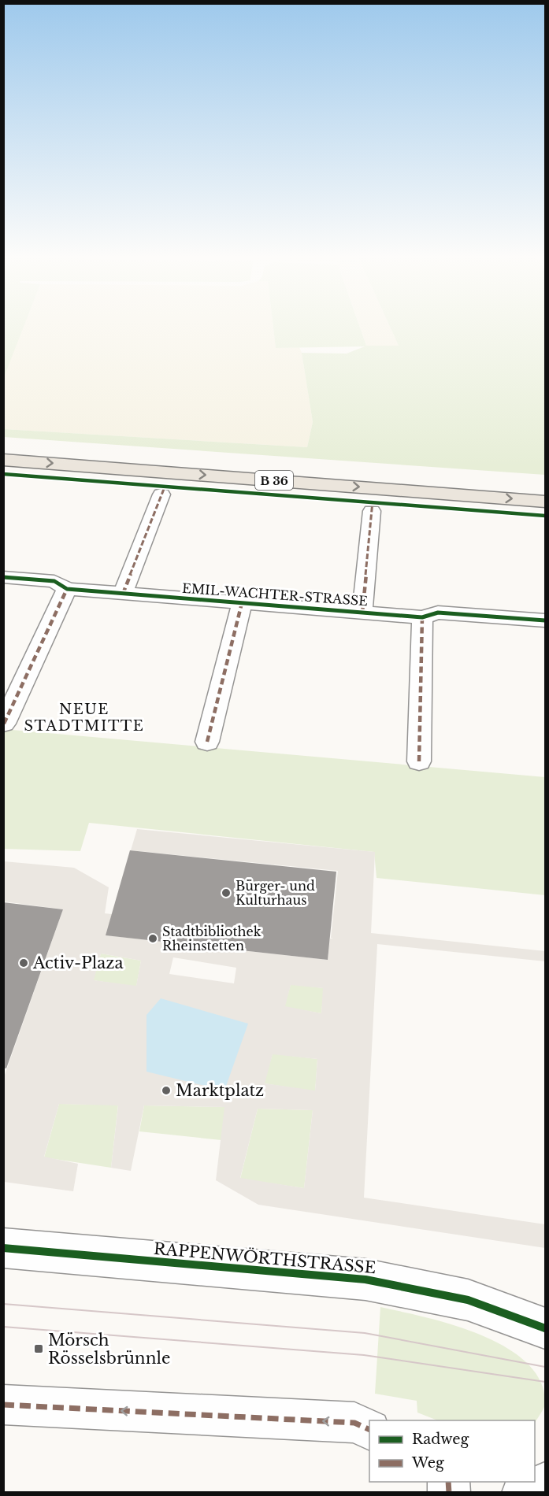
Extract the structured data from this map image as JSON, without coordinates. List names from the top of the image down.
{
  "streets": {
    "main road": ["B 36"],
    "street": ["EMIL-WACHTER-STRASSE", "RAPPENWÖRTHSTRASSE"]
  },
  "districts": ["NEUE STADTMITTE"],
  "places": {
    "other": [
      "Bürger- und Kulturhaus",
      "Stadtbibliothek Rheinstetten",
      "Activ-Plaza",
      "Marktplatz"
    ],
    "transit": ["Mörsch Rösselsbrünnle"]
  },
  "legend": ["Radweg", "Weg"]
}
